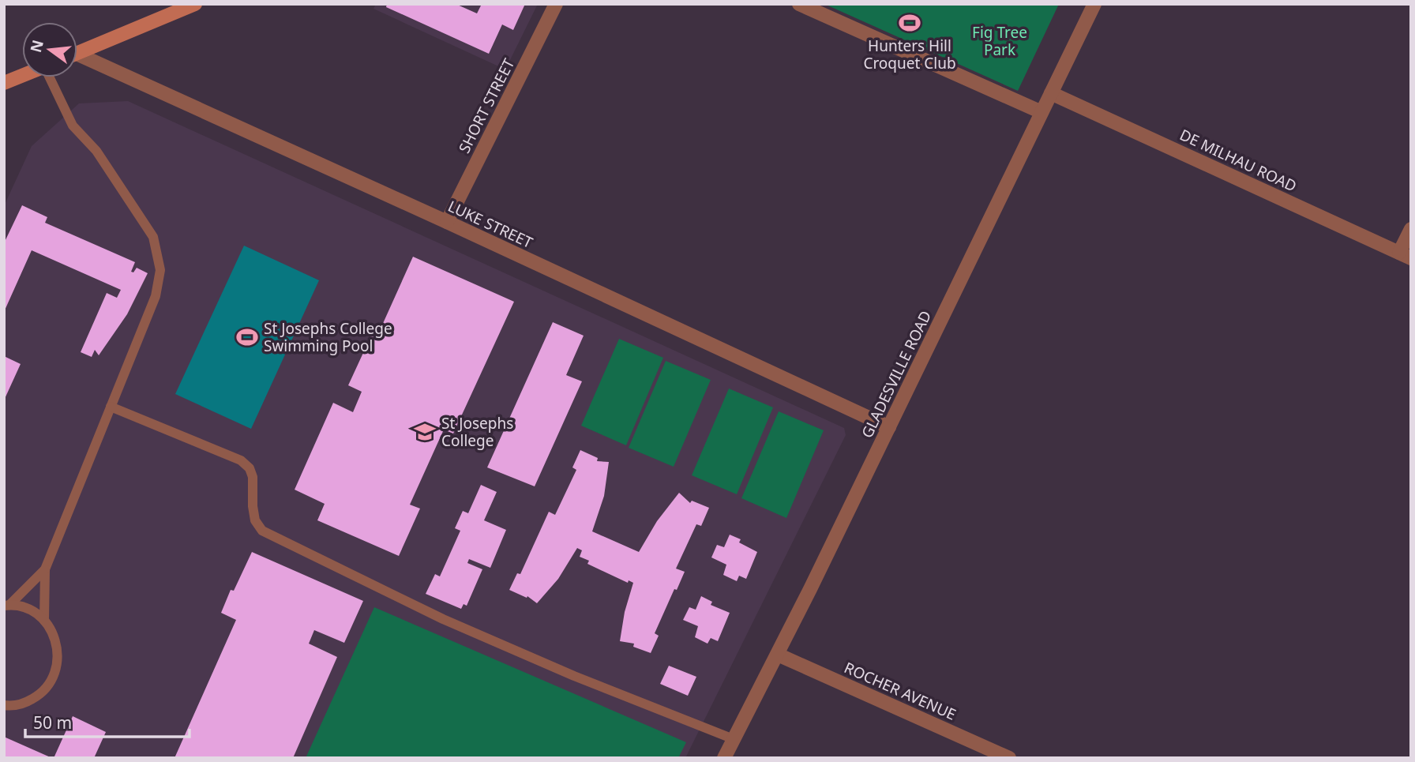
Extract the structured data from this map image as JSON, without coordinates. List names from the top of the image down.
{
  "streets": {
    "street": [
      "SHORT STREET",
      "DE MILHAU ROAD",
      "LUKE STREET",
      "GLADESVILLE ROAD",
      "ROCHER AVENUE"
    ]
  },
  "crossings": [
    ["SHORT STREET", "LUKE STREET"],
    ["DE MILHAU ROAD", "GLADESVILLE ROAD"],
    ["LUKE STREET", "GLADESVILLE ROAD"],
    ["GLADESVILLE ROAD", "ROCHER AVENUE"]
  ],
  "parks": ["Fig Tree Park"],
  "places": {
    "sports": ["Hunters Hill Croquet Club", "St Josephs College Swimming Pool"],
    "school or university": ["St Josephs College"]
  },
  "scale_bar": "50 m",
  "north": "left"
}
